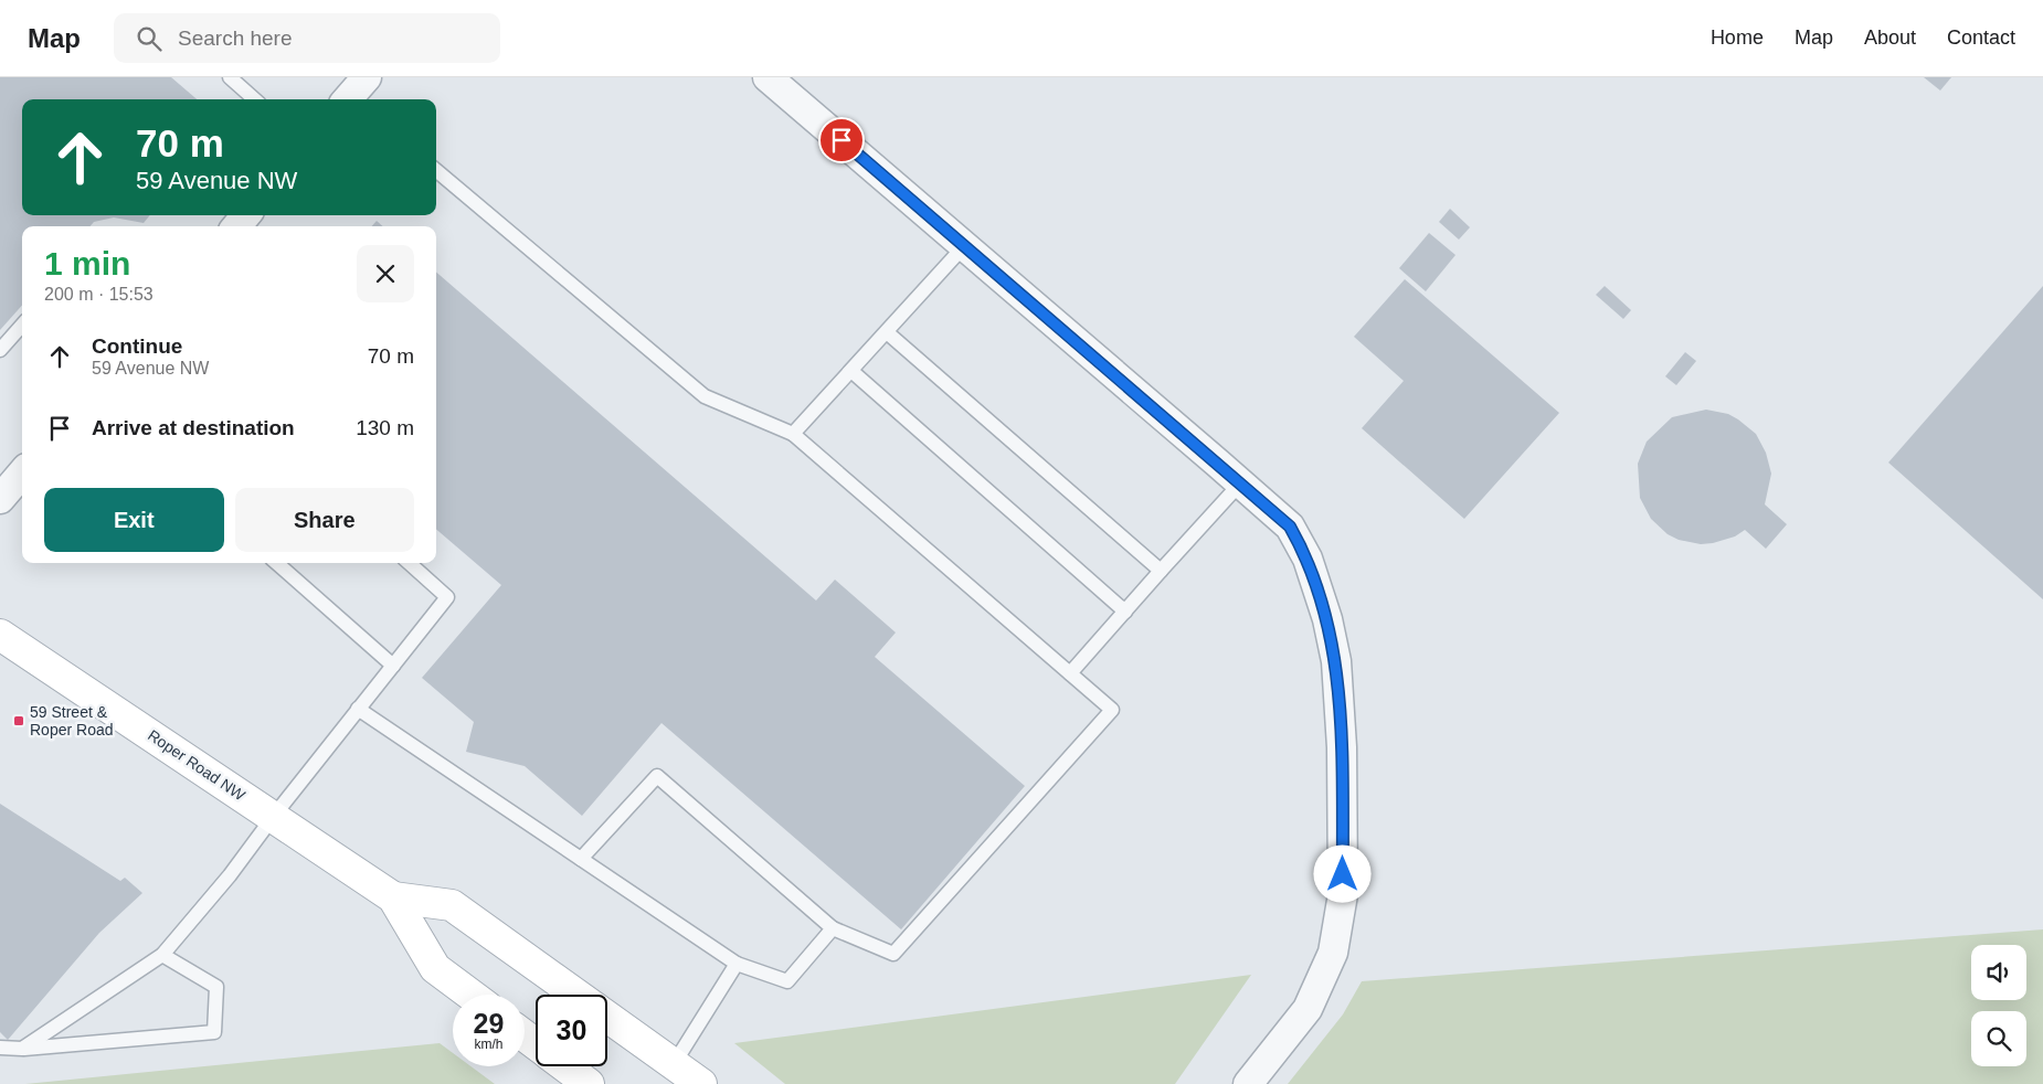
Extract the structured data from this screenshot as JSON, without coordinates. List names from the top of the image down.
{
  "streets": {
    "main road": ["Roper Road NW"]
  },
  "places": {
    "transit": ["59 Street & Roper Road"]
  },
  "page": {
    "header": "Map",
    "search": "Search here",
    "nav": [
      "Home",
      "Map",
      "About",
      "Contact"
    ],
    "turn": ["70 m", "59 Avenue NW"],
    "heading": ["1 min", "200 m · 15:53"],
    "list": [
      {
        "name": "Continue",
        "note": "59 Avenue NW",
        "value": "70 m"
      },
      {
        "name": "Arrive at destination",
        "value": "130 m"
      }
    ],
    "buttons": ["Exit", "Share"],
    "speed": "29 km/h",
    "limit": "30"
  }
}
